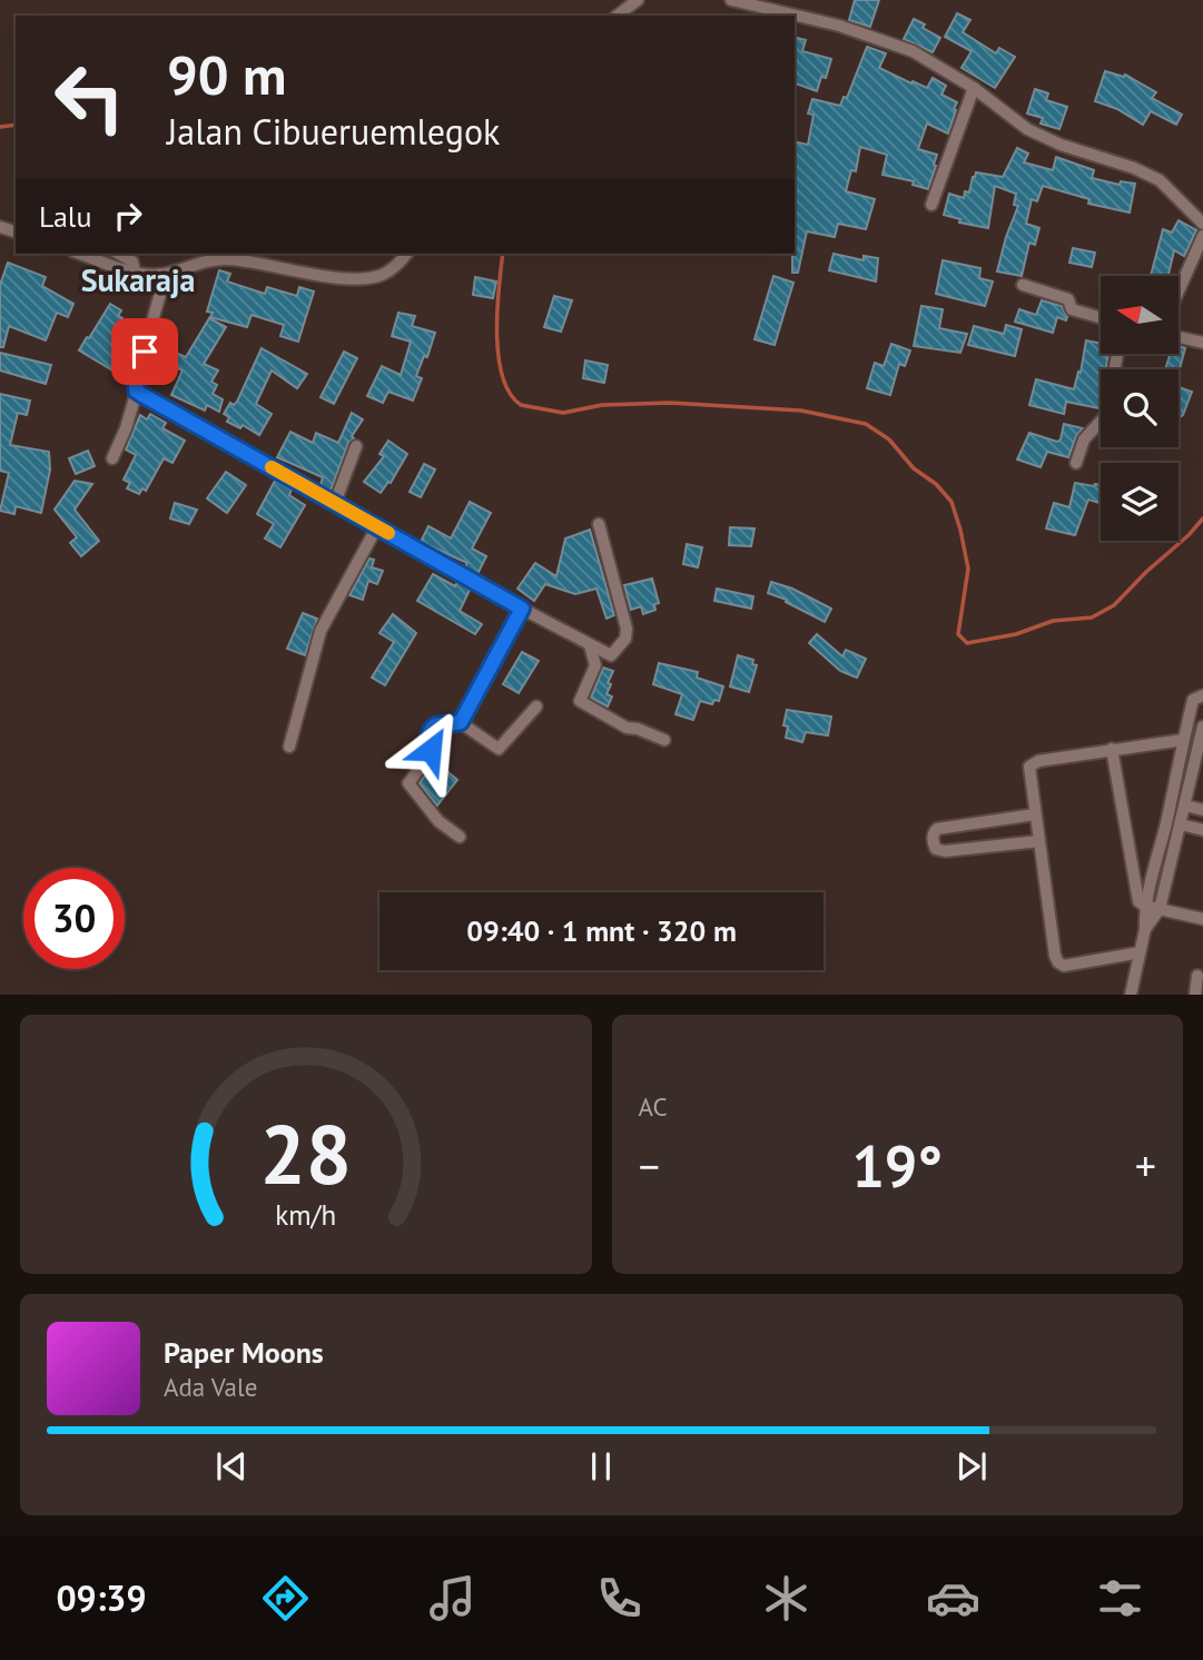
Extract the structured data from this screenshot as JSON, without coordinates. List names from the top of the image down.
{
  "districts": ["Sukaraja"],
  "north": "left",
  "page": {
    "turn": ["90 m", "Jalan Cibueruemlegok"],
    "then": "Lalu",
    "limit": "30",
    "trip": "09:40 · 1 mnt · 320 m",
    "tile": "AC",
    "heat": ["−", "19°", "+"],
    "song": ["Paper Moons", "Ada Vale"],
    "tabs": "09:39",
    "gauge": ["28", "km/h"]
  }
}
